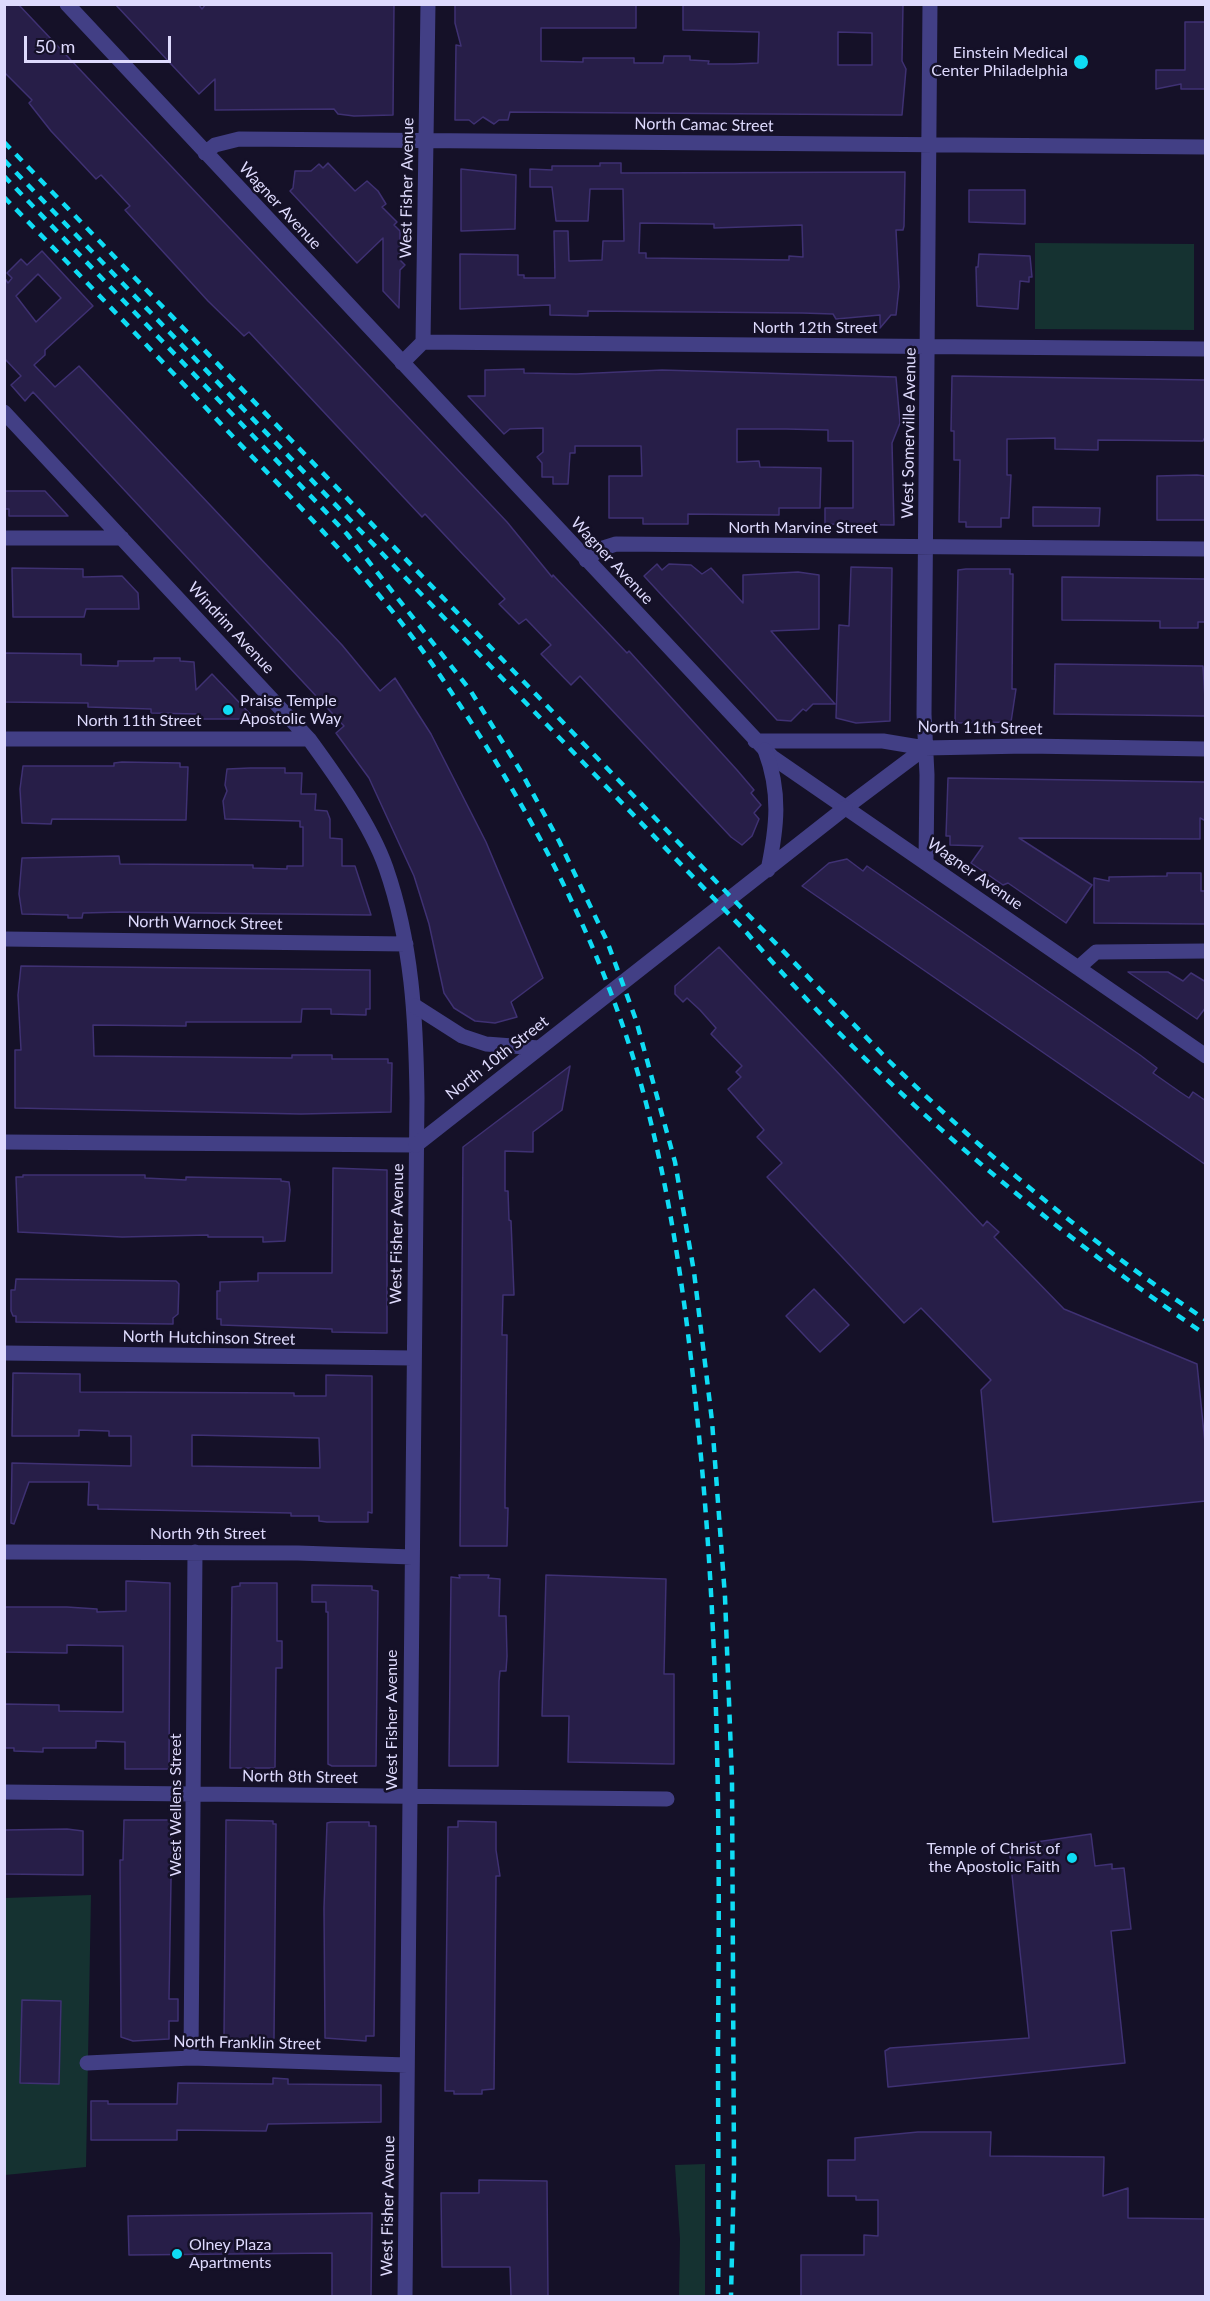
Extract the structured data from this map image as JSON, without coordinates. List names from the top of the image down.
{
  "streets": {
    "street": [
      "North Camac Street",
      "West Fisher Avenue",
      "Wagner Avenue",
      "North 12th Street",
      "West Somerville Avenue",
      "North Marvine Street",
      "Windrim Avenue",
      "North 11th Street",
      "North Warnock Street",
      "North 10th Street",
      "North Hutchinson Street",
      "North 9th Street",
      "North 8th Street",
      "West Wellens Street",
      "North Franklin Street"
    ]
  },
  "crossings": [
    ["North Camac Street", "West Fisher Avenue"],
    ["North Camac Street", "Wagner Avenue"],
    ["North Camac Street", "West Somerville Avenue"],
    ["West Fisher Avenue", "North 12th Street"],
    ["West Fisher Avenue", "Windrim Avenue"],
    ["West Fisher Avenue", "North 10th Street"],
    ["West Fisher Avenue", "North Hutchinson Street"],
    ["West Fisher Avenue", "North 9th Street"],
    ["West Fisher Avenue", "North 8th Street"],
    ["West Fisher Avenue", "North Franklin Street"],
    ["Wagner Avenue", "West Somerville Avenue"],
    ["Wagner Avenue", "North Marvine Street"],
    ["Wagner Avenue", "North 11th Street"],
    ["Wagner Avenue", "North 10th Street"],
    ["North 12th Street", "West Somerville Avenue"],
    ["West Somerville Avenue", "North Marvine Street"],
    ["West Somerville Avenue", "North 11th Street"],
    ["West Somerville Avenue", "North 10th Street"],
    ["Windrim Avenue", "North 11th Street"],
    ["Windrim Avenue", "North Warnock Street"],
    ["Windrim Avenue", "North 10th Street"],
    ["North 11th Street", "North 10th Street"],
    ["North 9th Street", "West Wellens Street"],
    ["North 8th Street", "West Wellens Street"],
    ["West Wellens Street", "North Franklin Street"]
  ],
  "places": [
    "Einstein Medical Center Philadelphia",
    "Praise Temple Apostolic Way",
    "Temple of Christ of the Apostolic Faith",
    "Olney Plaza Apartments"
  ],
  "scale_bar": "50 m"
}
